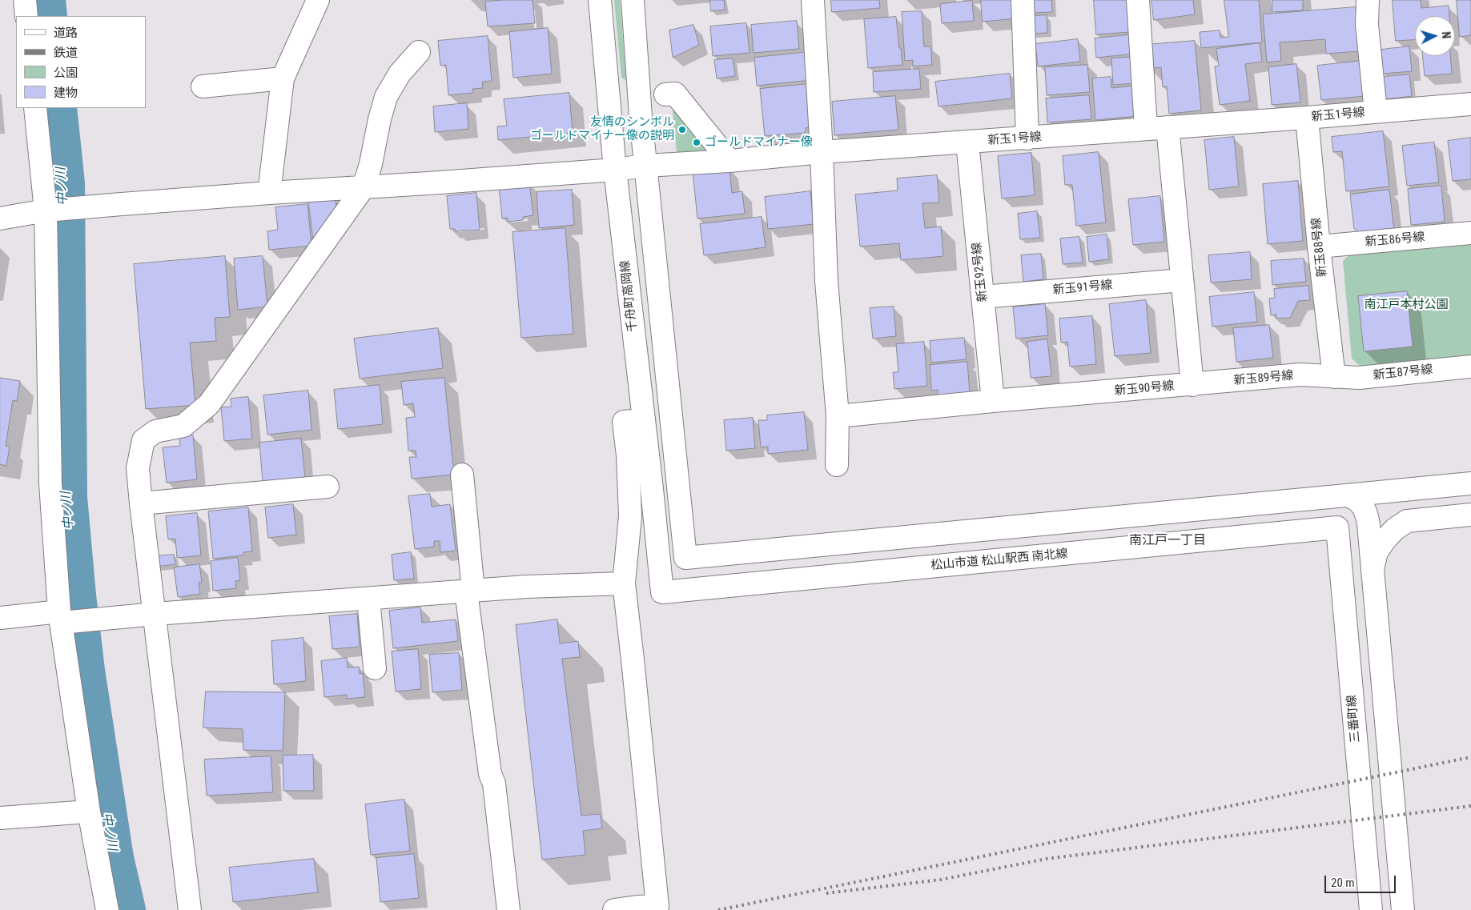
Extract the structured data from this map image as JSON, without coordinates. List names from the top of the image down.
{
  "streets": {
    "street": [
      "新玉1号線",
      "新玉86号線",
      "新玉88号線",
      "新玉92号線",
      "新玉91号線",
      "千舟町高岡線",
      "新玉87号線",
      "新玉89号線",
      "新玉90号線",
      "松山市道 松山駅西 南北線",
      "三番町線"
    ]
  },
  "crossings": [
    ["新玉1号線", "新玉88号線"],
    ["新玉1号線", "新玉92号線"],
    ["新玉1号線", "千舟町高岡線"],
    ["新玉86号線", "新玉88号線"],
    ["新玉88号線", "新玉87号線"],
    ["新玉88号線", "新玉89号線"],
    ["新玉92号線", "新玉91号線"],
    ["新玉92号線", "新玉90号線"],
    ["千舟町高岡線", "松山市道 松山駅西 南北線"],
    ["新玉87号線", "新玉89号線"],
    ["新玉89号線", "新玉90号線"],
    ["松山市道 松山駅西 南北線", "三番町線"]
  ],
  "districts": ["南江戸一丁目"],
  "water": ["中ノ川"],
  "parks": ["南江戸本村公園"],
  "places": ["友情のシンボル ゴールドマイナー像の説明", "ゴールドマイナー像"],
  "legend": [
    "道路",
    "鉄道",
    "公園",
    "建物"
  ],
  "scale_bar": "20 m",
  "north": "right"
}
